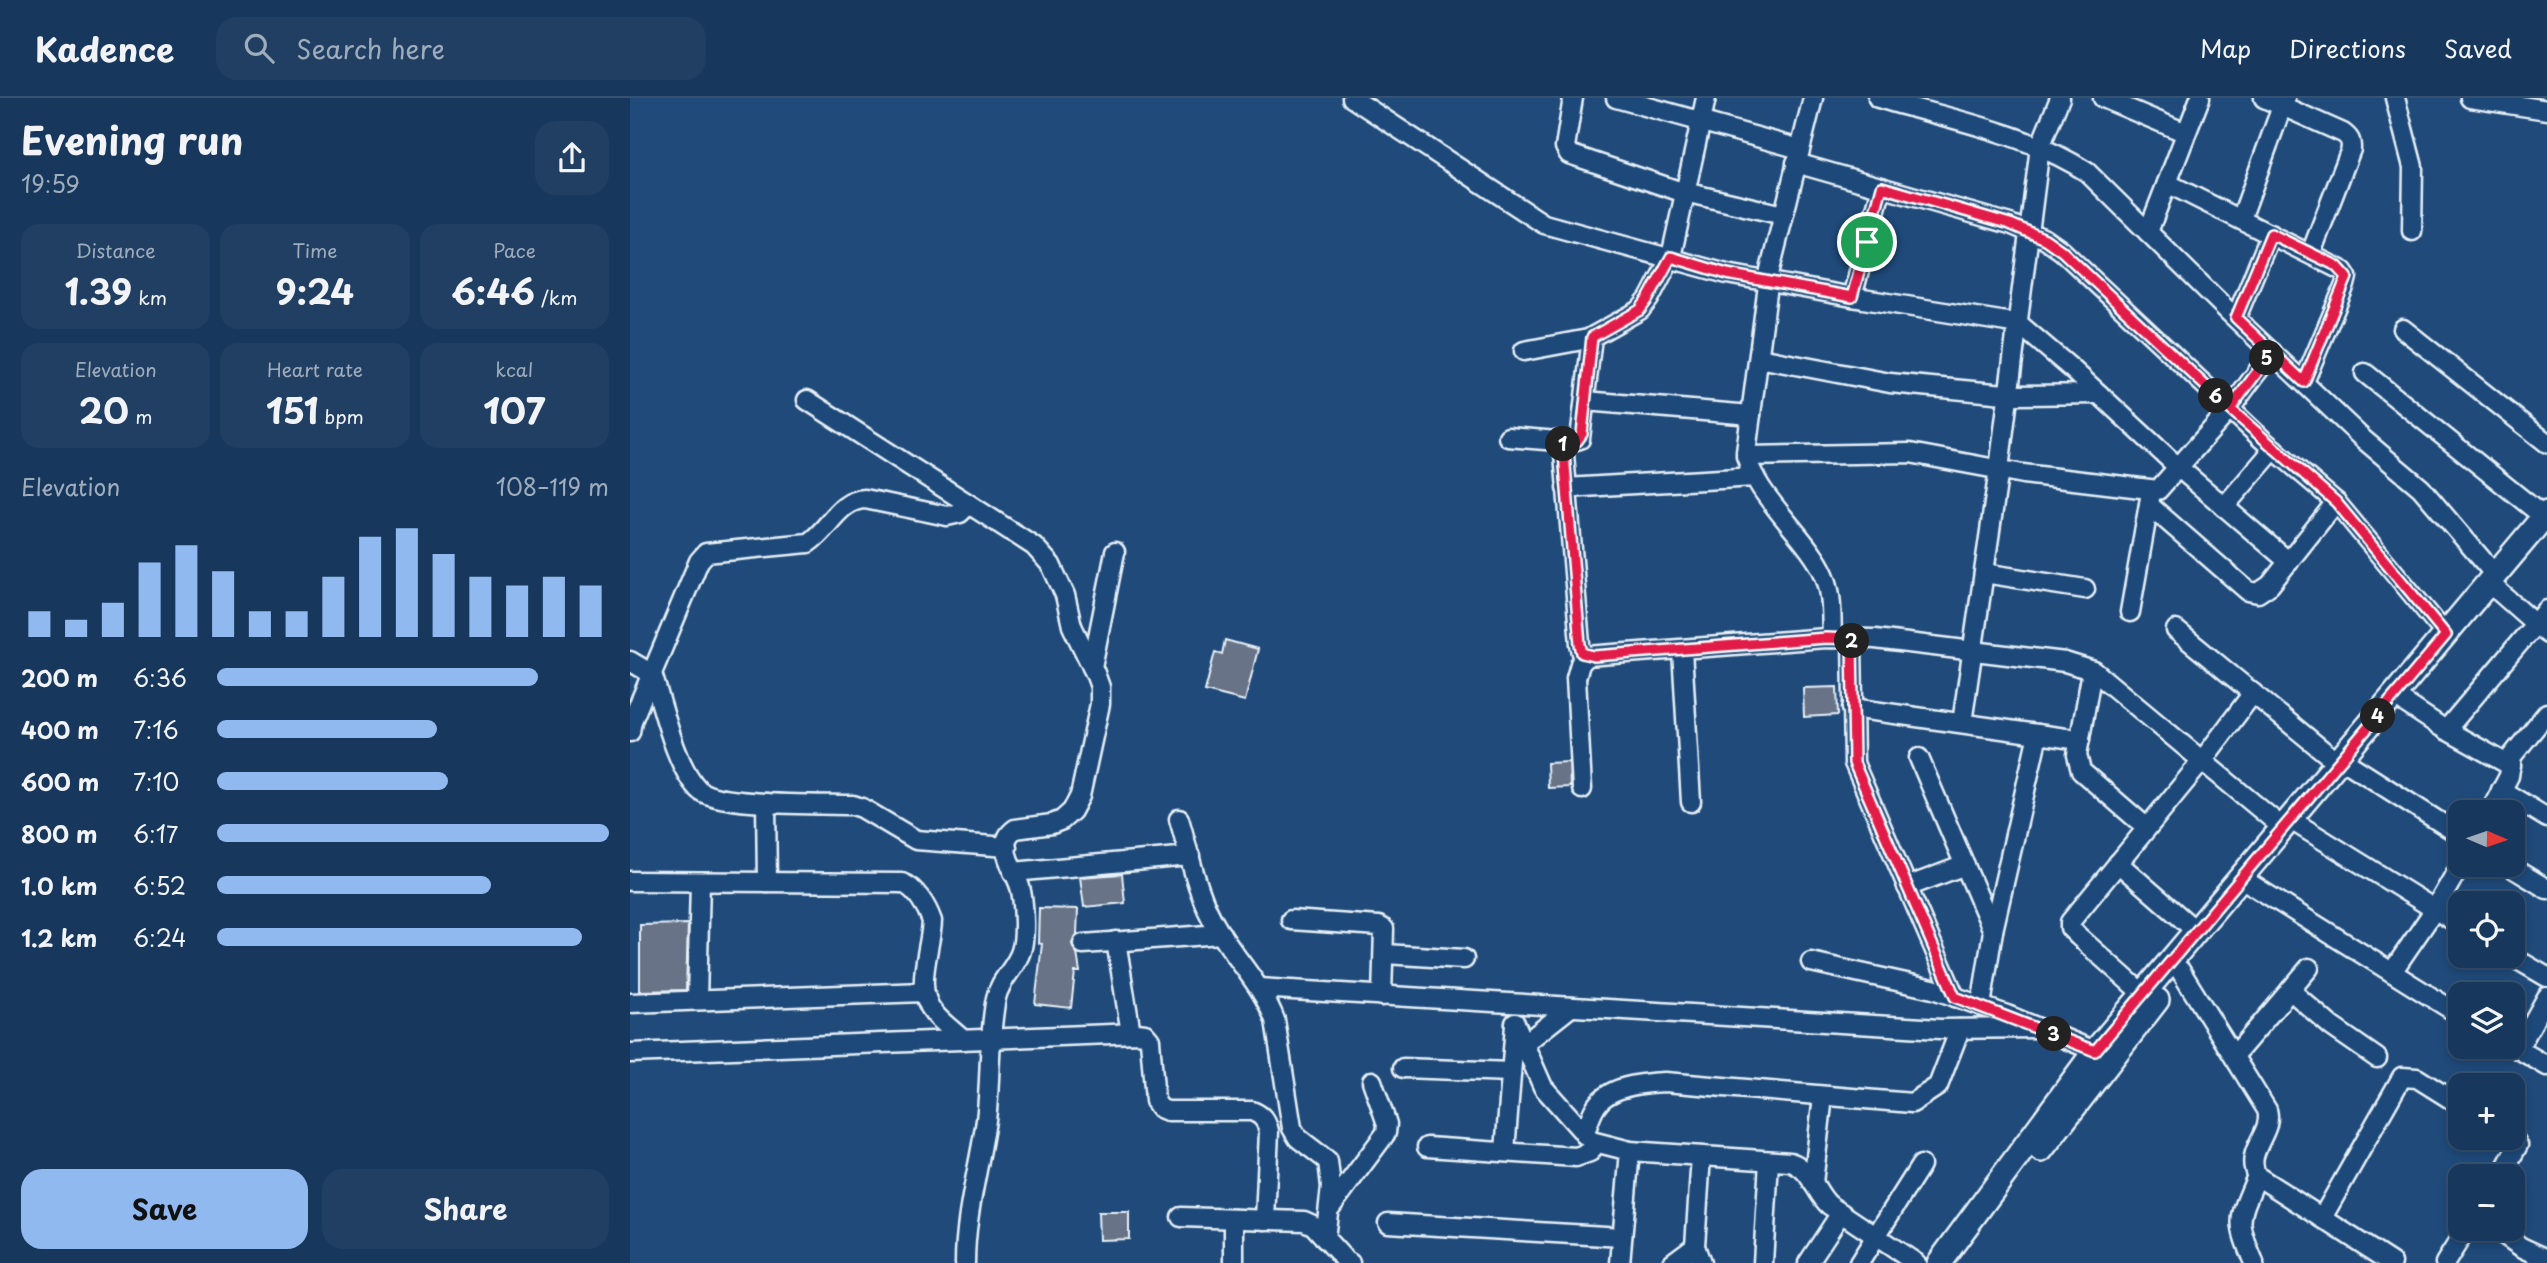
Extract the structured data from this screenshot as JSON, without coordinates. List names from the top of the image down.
{
  "north": "right",
  "page": {
    "header": "Kadence",
    "search": "Search here",
    "nav": ["Map", "Directions", "Saved"],
    "heading": ["Evening run", "19:59"],
    "stats": [
      ["Distance", "1.39 km"],
      ["Time", "9:24"],
      ["Pace", "6:46 /km"],
      ["Elevation", "20 m"],
      ["Heart rate", "151 bpm"],
      ["kcal", "107"]
    ],
    "pins": [
      "5",
      "6",
      "1",
      "2",
      "4",
      "3"
    ],
    "chart": ["Elevation", "108–119 m"],
    "list": [
      {
        "name": "200 m",
        "note": "6:36"
      },
      {
        "name": "400 m",
        "note": "7:16"
      },
      {
        "name": "600 m",
        "note": "7:10"
      },
      {
        "name": "800 m",
        "note": "6:17"
      },
      {
        "name": "1.0 km",
        "note": "6:52"
      },
      {
        "name": "1.2 km",
        "note": "6:24"
      }
    ],
    "map_buttons": ["+", "−"],
    "buttons": ["Save", "Share"]
  }
}
